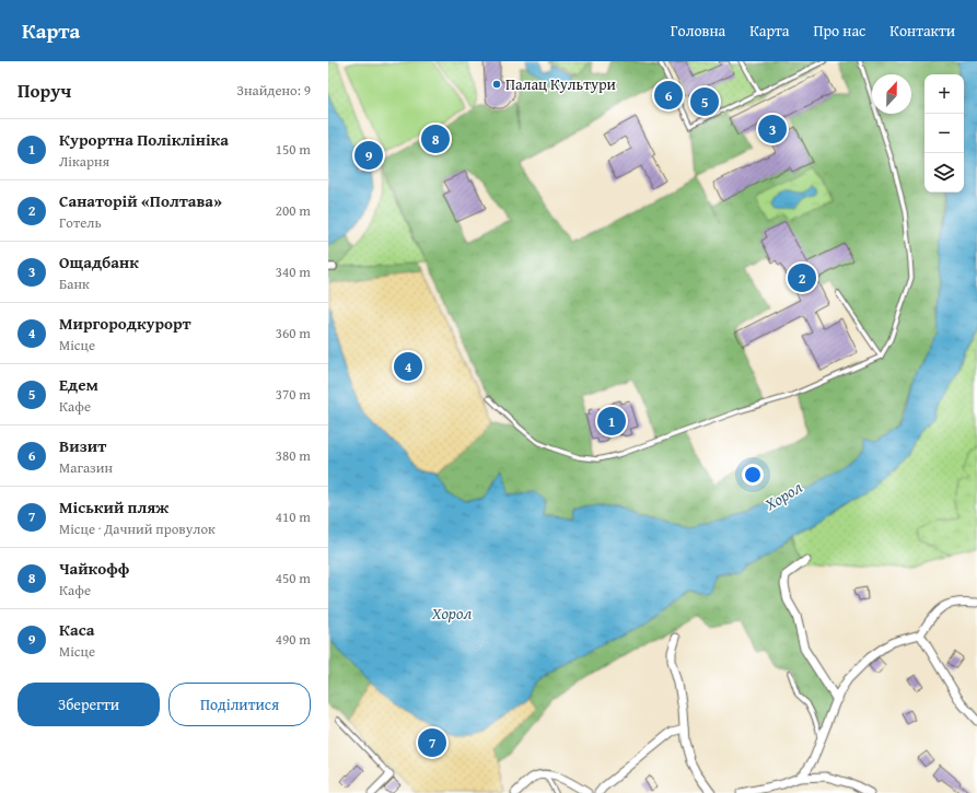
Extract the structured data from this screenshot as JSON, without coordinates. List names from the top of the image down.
{
  "water": ["Хорол"],
  "places": ["Палац Культури"],
  "north": "top",
  "page": {
    "header": "Карта",
    "nav": [
      "Головна",
      "Карта",
      "Про нас",
      "Контакти"
    ],
    "heading": ["Поруч", "Знайдено: 9"],
    "map_buttons": ["+", "−"],
    "pins": [
      "6",
      "5",
      "3",
      "8",
      "9",
      "2",
      "4",
      "1",
      "7"
    ],
    "list": [
      {
        "mark": "1",
        "name": "Курортна Поліклініка",
        "note": "Лікарня",
        "value": "150 m"
      },
      {
        "mark": "2",
        "name": "Санаторій «Полтава»",
        "note": "Готель",
        "value": "200 m"
      },
      {
        "mark": "3",
        "name": "Ощадбанк",
        "note": "Банк",
        "value": "340 m"
      },
      {
        "mark": "4",
        "name": "Миргородкурорт",
        "note": "Місце",
        "value": "360 m"
      },
      {
        "mark": "5",
        "name": "Едем",
        "note": "Кафе",
        "value": "370 m"
      },
      {
        "mark": "6",
        "name": "Визит",
        "note": "Магазин",
        "value": "380 m"
      },
      {
        "mark": "7",
        "name": "Міський пляж",
        "note": "Місце · Дачний провулок",
        "value": "410 m"
      },
      {
        "mark": "8",
        "name": "Чайкофф",
        "note": "Кафе",
        "value": "450 m"
      },
      {
        "mark": "9",
        "name": "Каса",
        "note": "Місце",
        "value": "490 m"
      }
    ],
    "buttons": ["Зберегти", "Поділитися"]
  }
}
